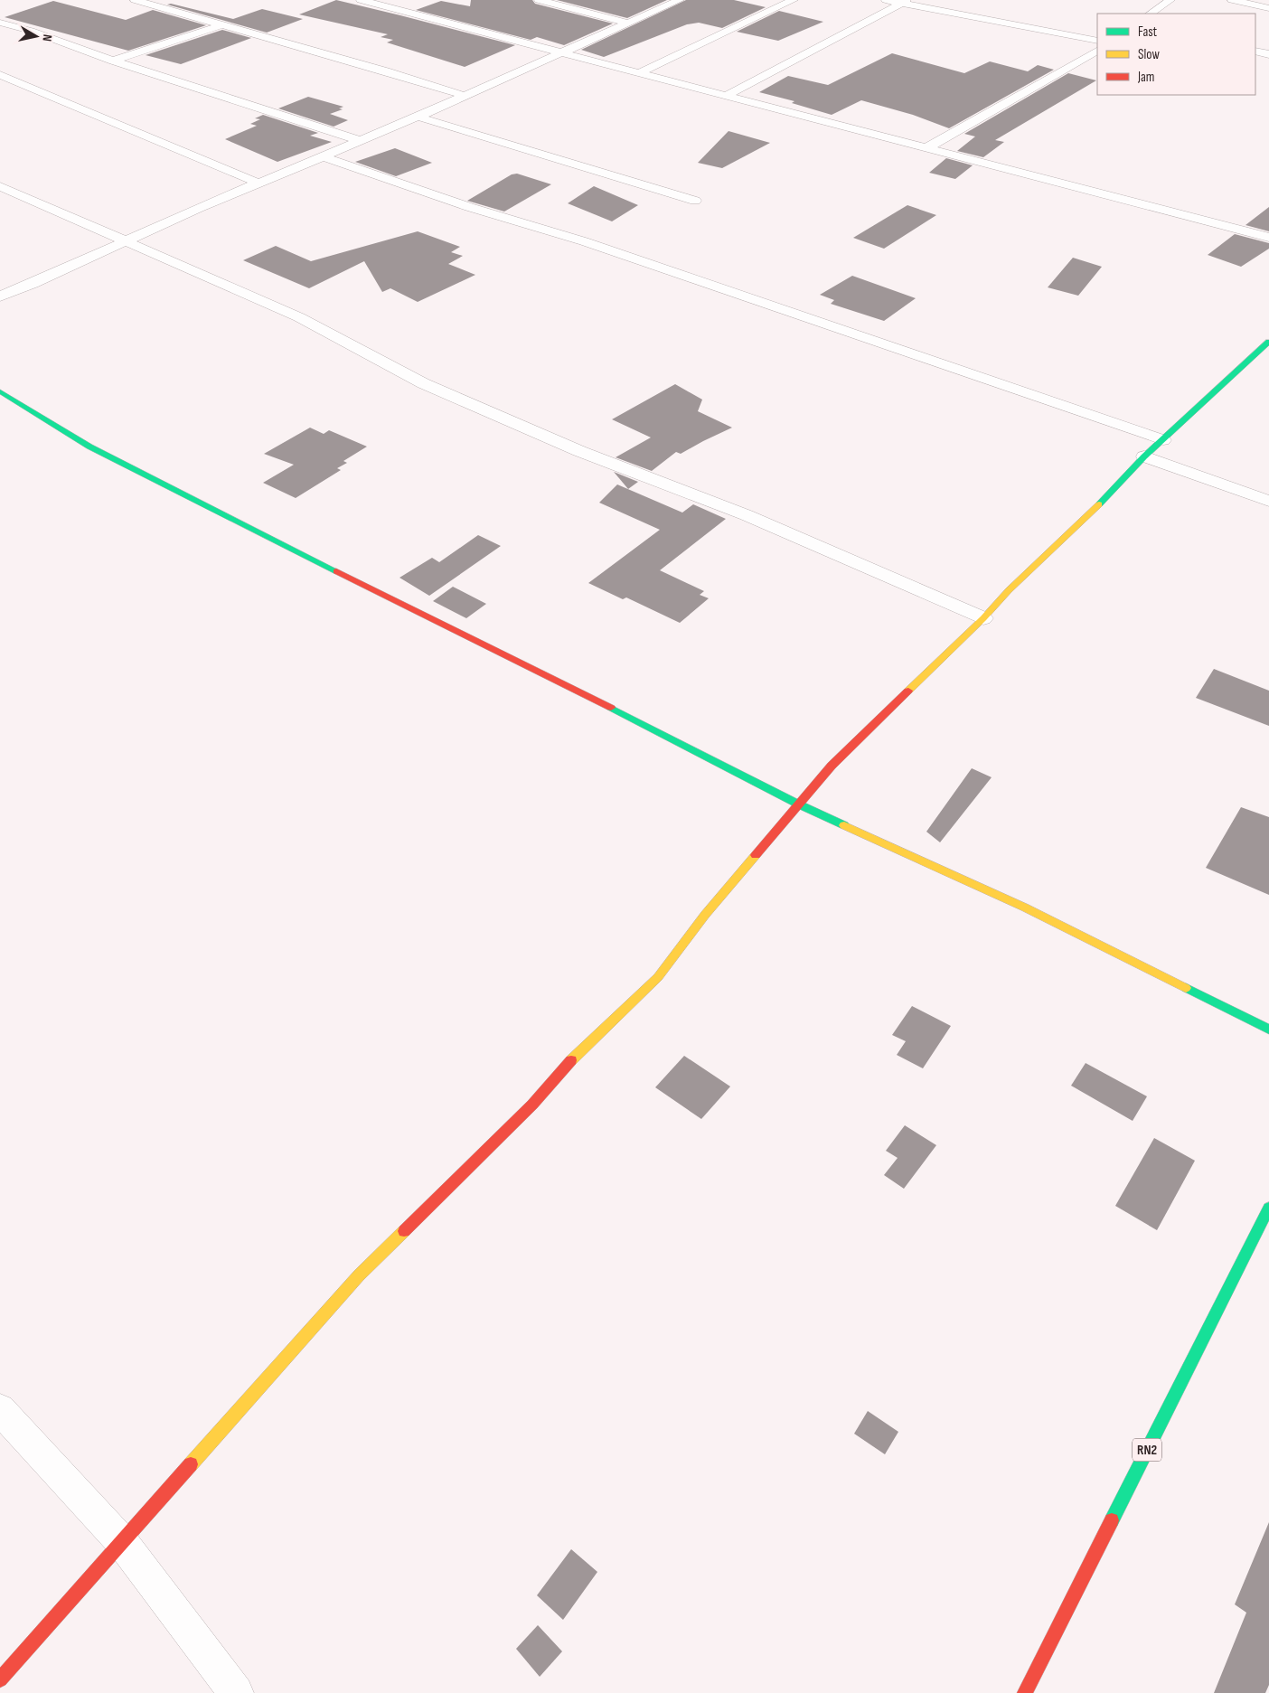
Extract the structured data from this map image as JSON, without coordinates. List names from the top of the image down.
{
  "streets": {
    "main road": ["RN2"]
  },
  "legend": ["Fast", "Slow", "Jam"],
  "north": "right"
}
